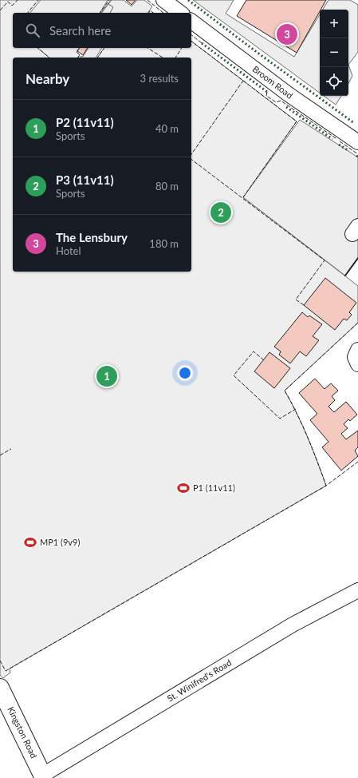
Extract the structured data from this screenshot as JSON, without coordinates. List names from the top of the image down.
{
  "streets": {
    "main road": ["Kingston Road"],
    "street": ["Broom Road", "St. Winifred's Road"]
  },
  "crossings": [
    ["St. Winifred's Road", "Kingston Road"]
  ],
  "places": {
    "sports": ["P1 (11v11)", "MP1 (9v9)"]
  },
  "page": {
    "map_buttons": ["+", "−"],
    "search": "Search here",
    "pins": ["3", "2", "1"],
    "heading": ["Nearby", "3 results"],
    "list": [
      {
        "mark": "1",
        "name": "P2 (11v11)",
        "note": "Sports",
        "value": "40 m"
      },
      {
        "mark": "2",
        "name": "P3 (11v11)",
        "note": "Sports",
        "value": "80 m"
      },
      {
        "mark": "3",
        "name": "The Lensbury",
        "note": "Hotel",
        "value": "180 m"
      }
    ]
  }
}
